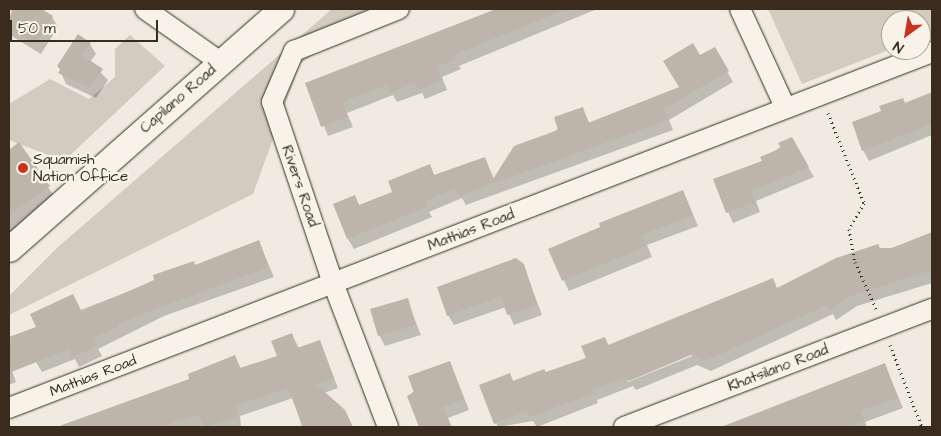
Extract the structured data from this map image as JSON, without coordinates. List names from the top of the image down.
{
  "streets": {
    "street": [
      "Capilano Road",
      "Rivers Road",
      "Mathias Road",
      "Khatsilano Road"
    ]
  },
  "crossings": [
    ["Rivers Road", "Mathias Road"]
  ],
  "places": ["Squamish Nation Office"],
  "scale_bar": "50 m",
  "north": "bottom left"
}
